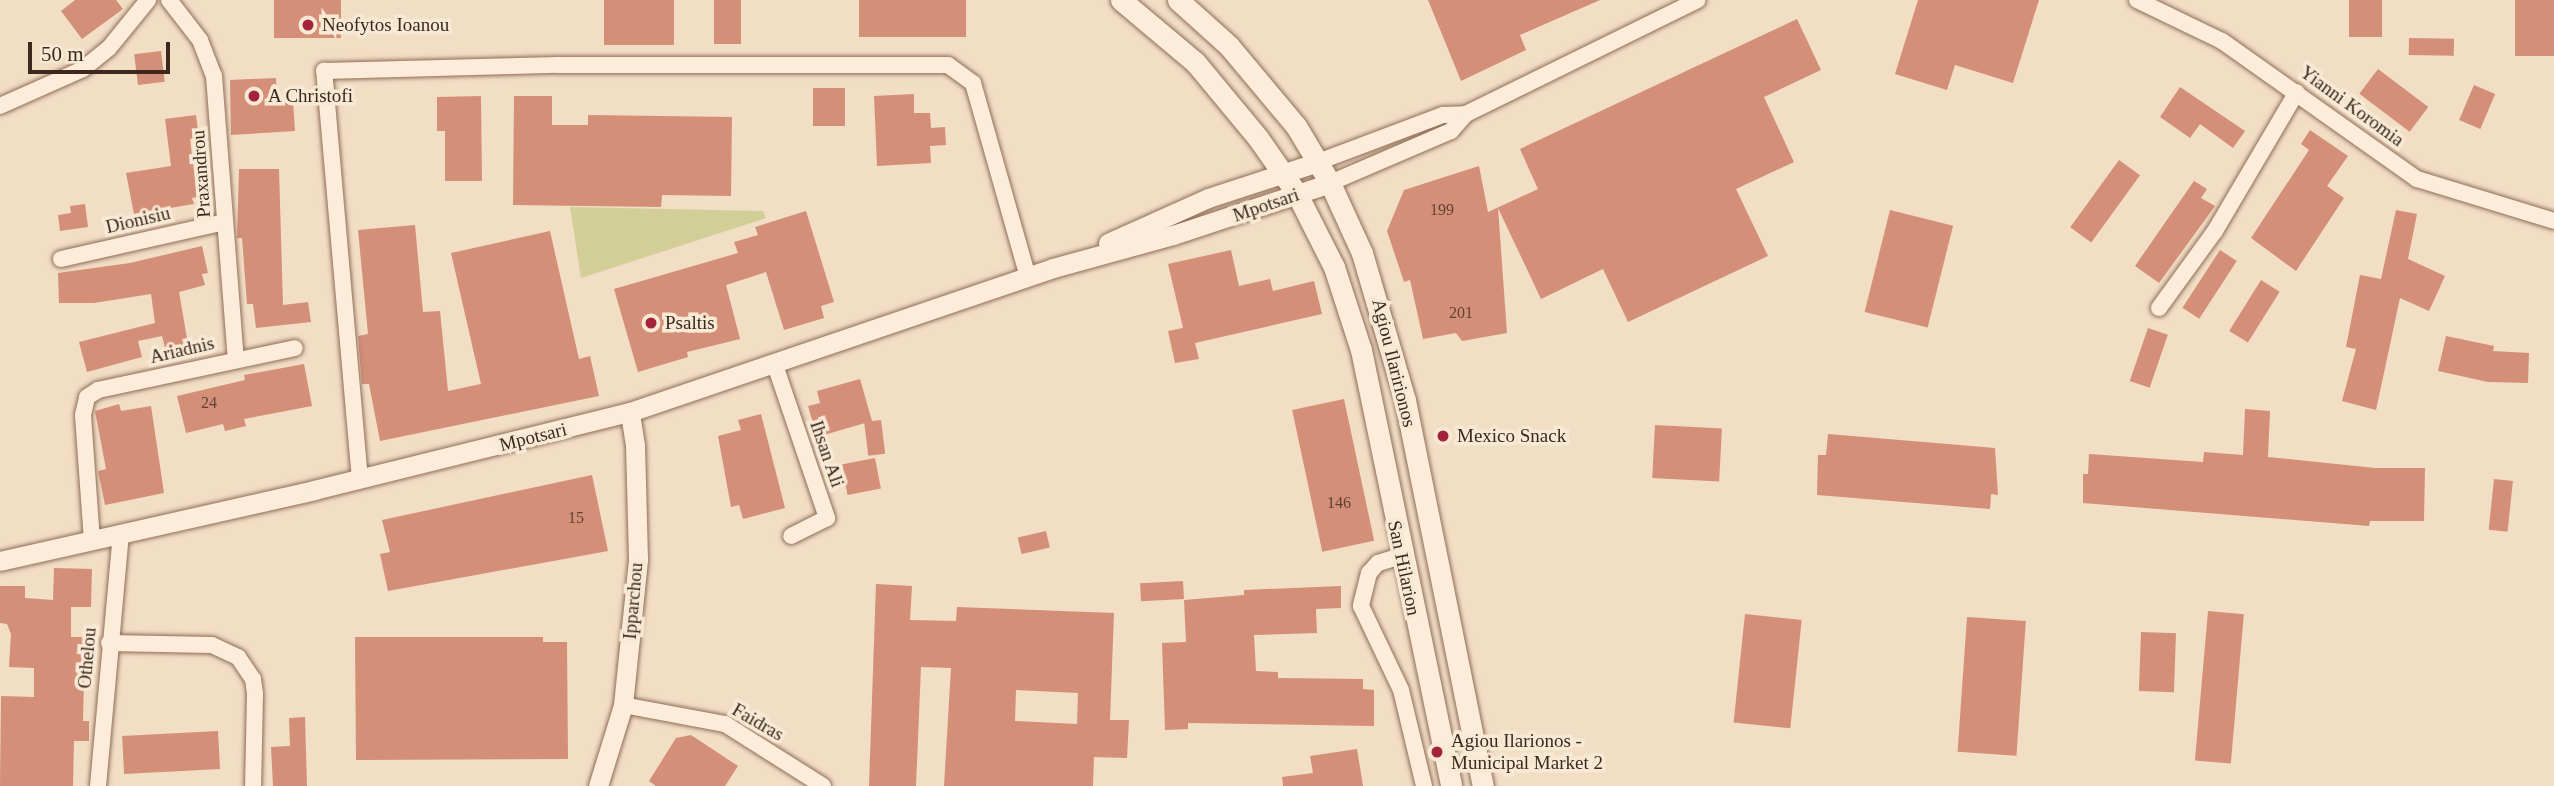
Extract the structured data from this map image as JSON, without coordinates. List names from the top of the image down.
{
  "streets": {
    "main road": ["Agiou Ilaririonos", "San Hilarion"],
    "street": [
      "Yianni Koromia",
      "Praxandrou",
      "Mpotsari",
      "Dionisiu",
      "Ariadnis",
      "Ihsan Ali",
      "Ipparchou",
      "Othelou",
      "Faidras"
    ]
  },
  "crossings": [
    ["Praxandrou", "Dionisiu"],
    ["Praxandrou", "Ariadnis"],
    ["Mpotsari", "Ariadnis"],
    ["Mpotsari", "Agiou Ilaririonos"],
    ["Mpotsari", "Ihsan Ali"],
    ["Mpotsari", "Ipparchou"],
    ["Mpotsari", "Othelou"],
    ["Agiou Ilaririonos", "San Hilarion"],
    ["Ipparchou", "Faidras"]
  ],
  "places": [
    "Neofytos Ioanou",
    "A Christofi",
    "Psaltis",
    "Mexico Snack",
    "Agiou Ilarionos - Municipal Market 2"
  ],
  "house_numbers": [
    "199",
    "201",
    "24",
    "146",
    "15"
  ],
  "scale_bar": "50 m"
}
